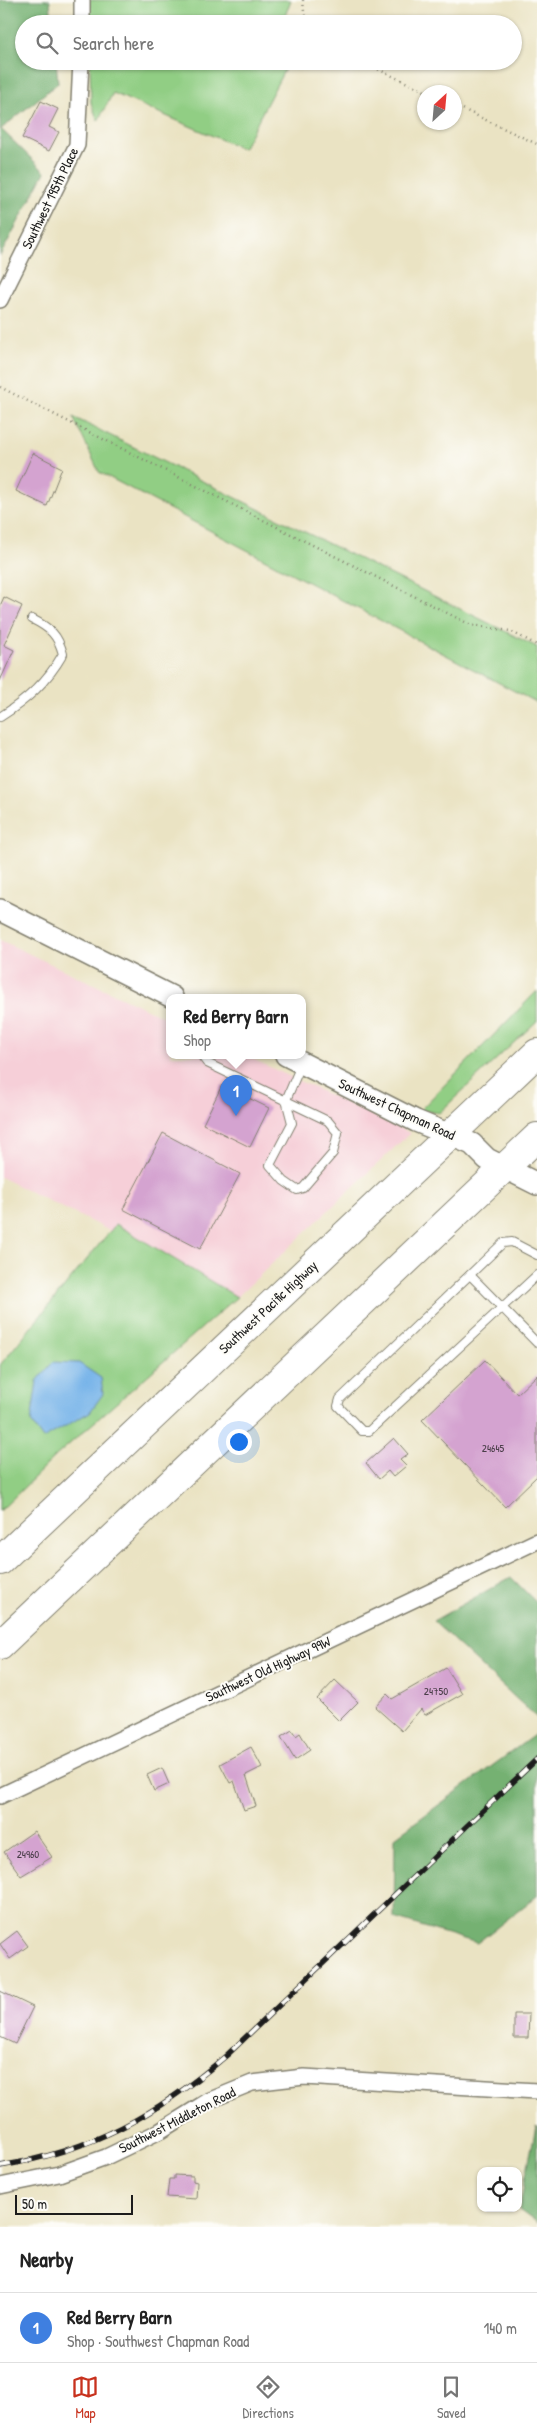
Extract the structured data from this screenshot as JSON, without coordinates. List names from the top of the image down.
{
  "streets": {
    "highway": ["Southwest Pacific Highway"],
    "street": [
      "Southwest 195th Place",
      "Southwest Chapman Road",
      "Southwest Old Highway 99W",
      "Southwest Middleton Road"
    ]
  },
  "crossings": [
    ["Southwest Chapman Road", "Southwest Pacific Highway"]
  ],
  "house_numbers": ["24645", "24750", "24960"],
  "scale_bar": "50 m",
  "north": "top right",
  "page": {
    "search": "Search here",
    "popup": ["Red Berry Barn", "Shop"],
    "pins": "1",
    "scale": "50 m",
    "heading": "Nearby",
    "list": [
      {
        "mark": "1",
        "name": "Red Berry Barn",
        "note": "Shop · Southwest Chapman Road",
        "value": "140 m"
      }
    ],
    "nav": ["Map", "Directions", "Saved"]
  }
}
